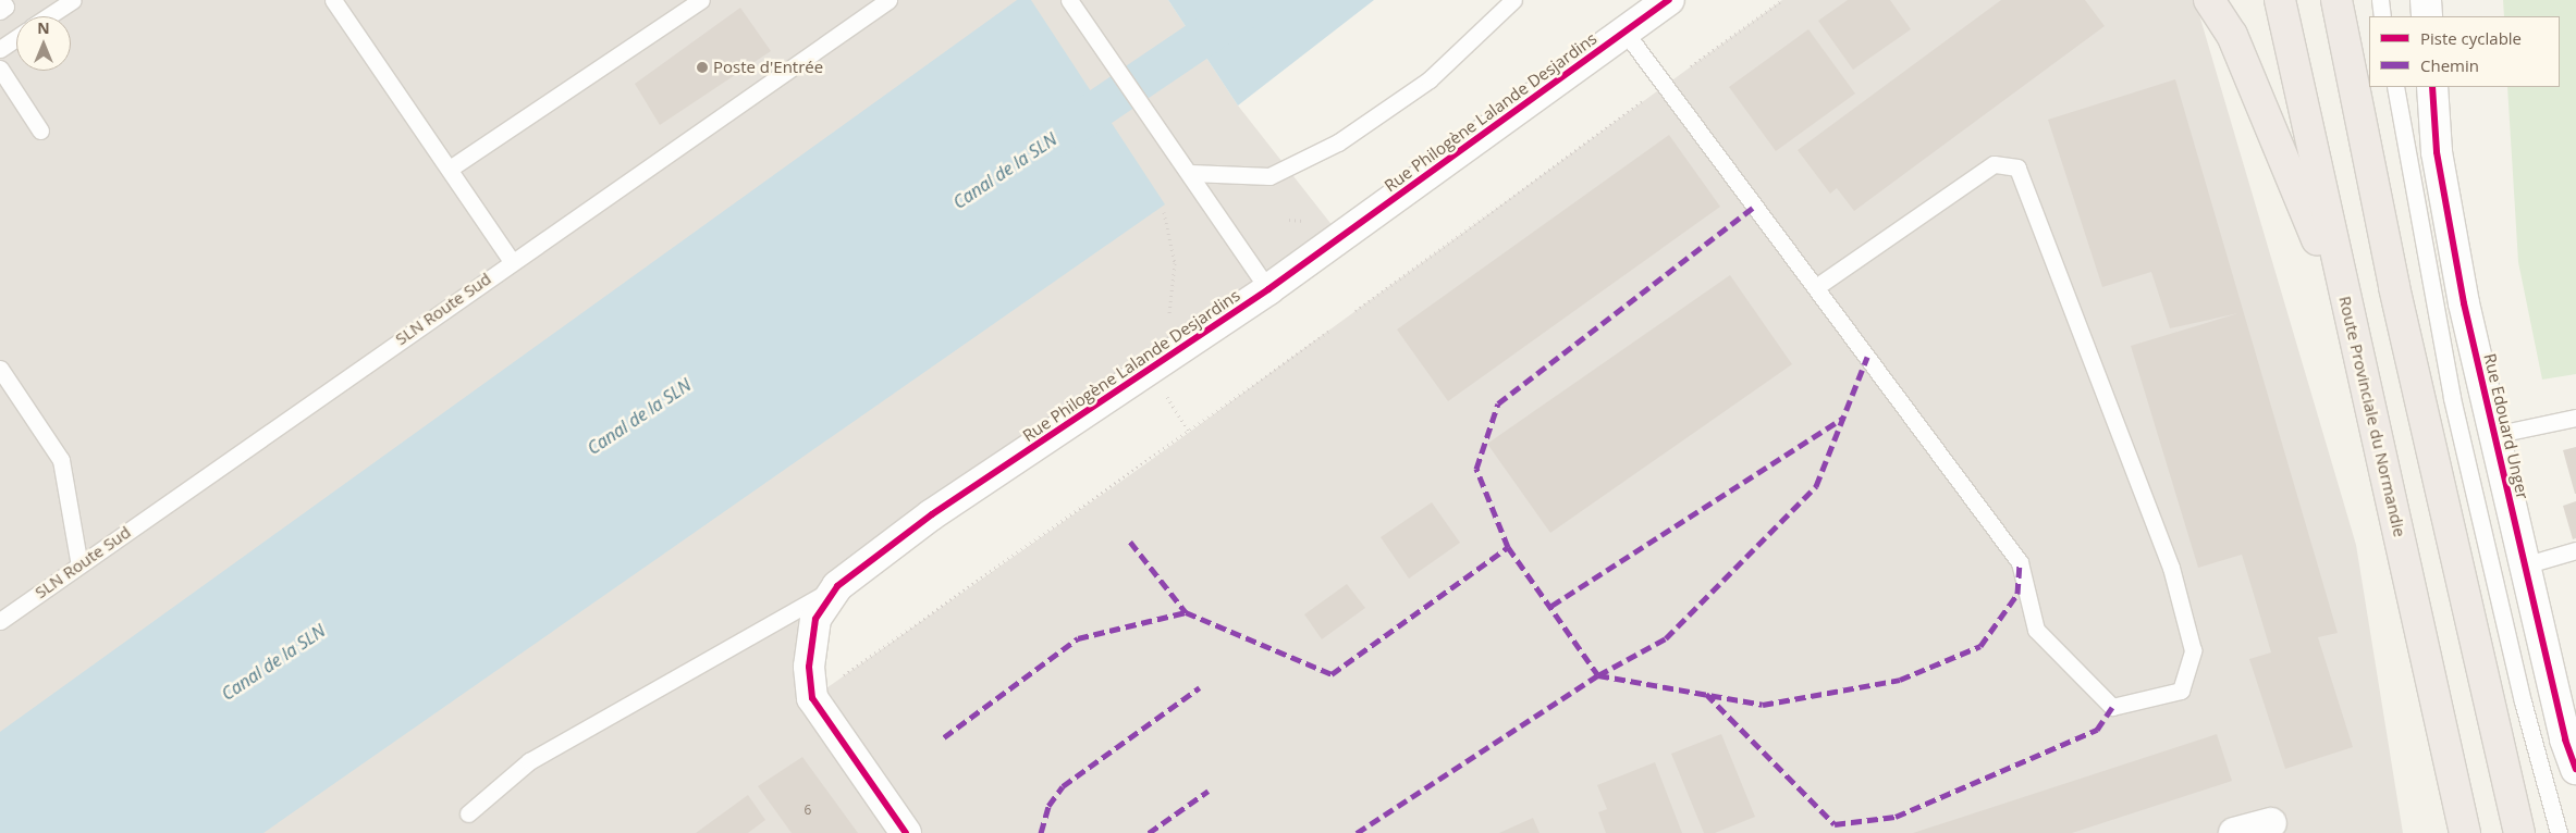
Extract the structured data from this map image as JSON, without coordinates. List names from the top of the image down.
{
  "streets": {
    "highway": ["Route Provinciale du Normandie"],
    "street": ["Rue Philogène Lalande Desjardins", "Rue Edouard Unger"],
    "lane": ["SLN Route Sud"]
  },
  "water": ["Canal de la SLN"],
  "places": ["Poste d'Entrée"],
  "house_numbers": ["6"],
  "legend": ["Piste cyclable", "Chemin"],
  "north": "top"
}
